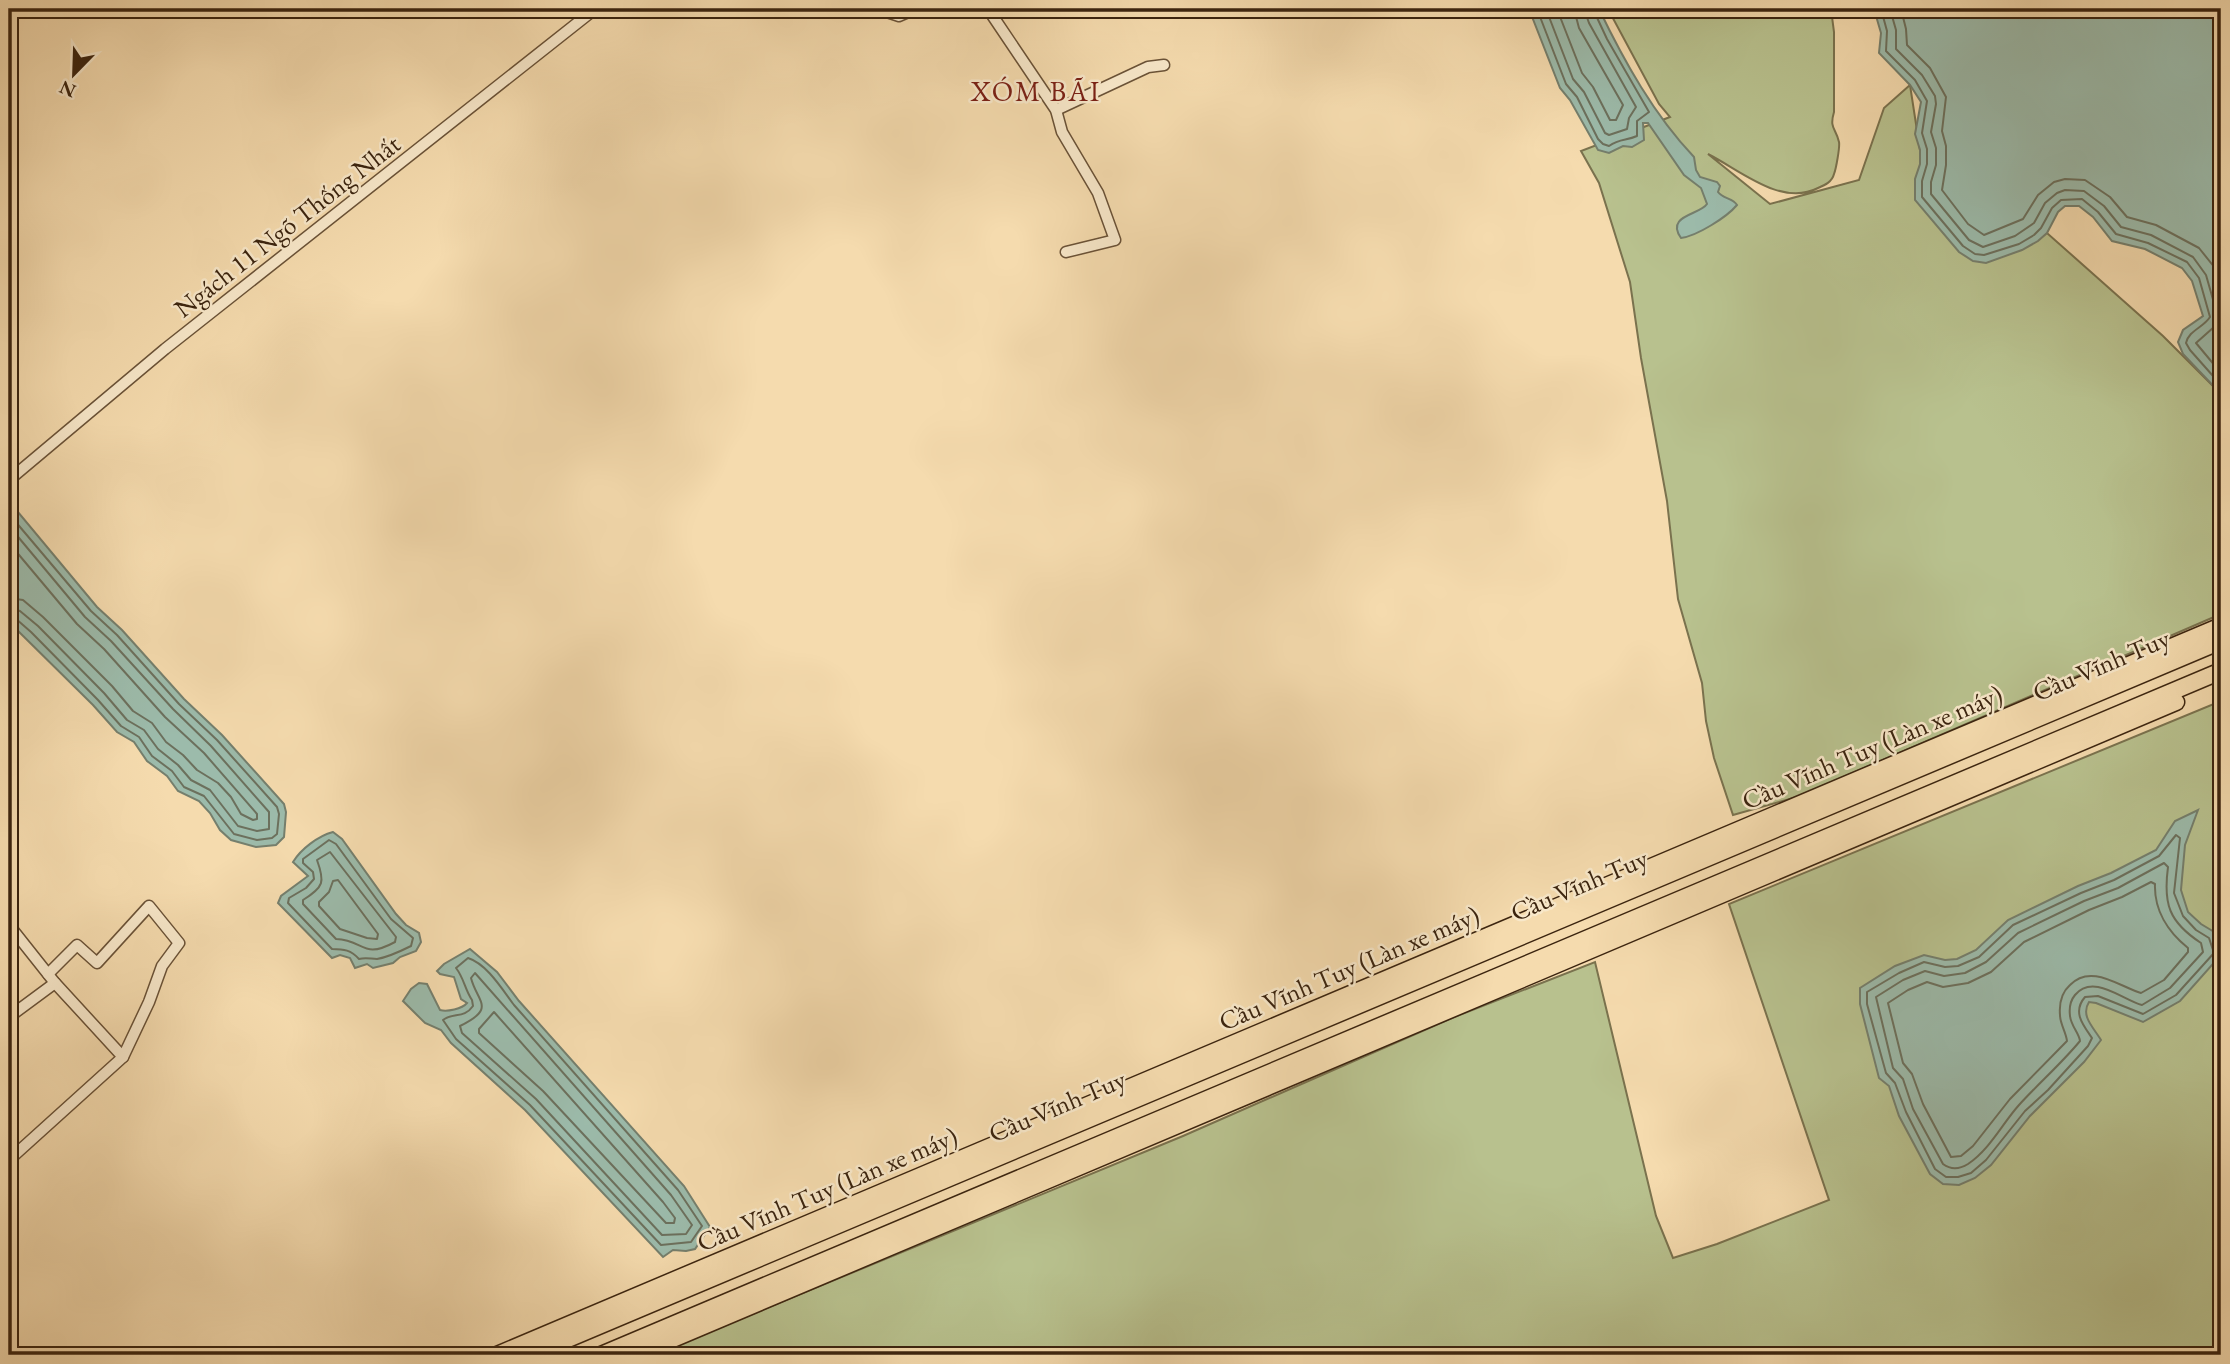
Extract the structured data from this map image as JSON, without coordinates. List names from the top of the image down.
{
  "streets": {
    "highway": ["Cầu Vĩnh Tuy", "Cầu Vĩnh Tuy (Làn xe máy)"],
    "street": ["Ngách 11 Ngõ Thống Nhất"]
  },
  "districts": ["XÓM BÃI"],
  "north": "bottom left"
}
